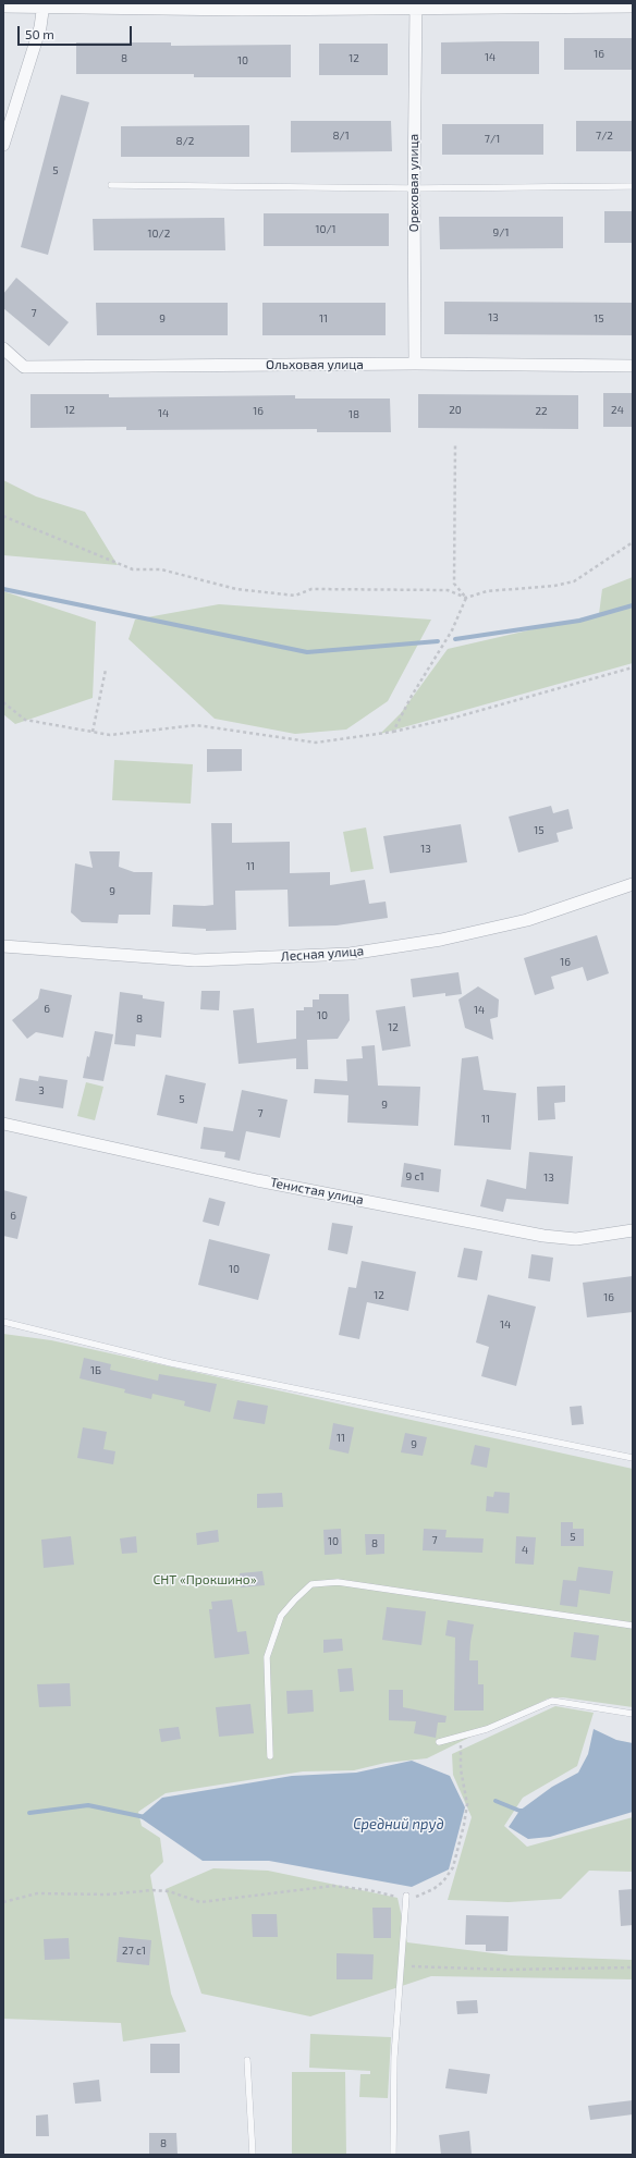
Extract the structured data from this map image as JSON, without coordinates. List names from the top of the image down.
{
  "streets": {
    "street": [
      "Ореховая улица",
      "Ольховая улица",
      "Лесная улица",
      "Тенистая улица"
    ]
  },
  "crossings": [
    ["Ореховая улица", "Ольховая улица"]
  ],
  "water": ["Средний пруд"],
  "parks": ["СНТ «Прокшино»"],
  "house_numbers": [
    "16",
    "14",
    "8",
    "12",
    "10",
    "8/1",
    "7/2",
    "7/1",
    "8/2",
    "5",
    "10/1",
    "9/1",
    "10/2",
    "7",
    "13",
    "9",
    "11",
    "15",
    "12",
    "20",
    "24",
    "16",
    "22",
    "14",
    "18",
    "15",
    "13",
    "11",
    "9",
    "16",
    "6",
    "14",
    "10",
    "8",
    "12",
    "3",
    "5",
    "9",
    "7",
    "11",
    "9 с1",
    "13",
    "6",
    "10",
    "12",
    "16",
    "14",
    "1Б",
    "11",
    "9",
    "5",
    "7",
    "10",
    "8",
    "4",
    "27 с1",
    "8"
  ],
  "scale_bar": "50 m"
}
